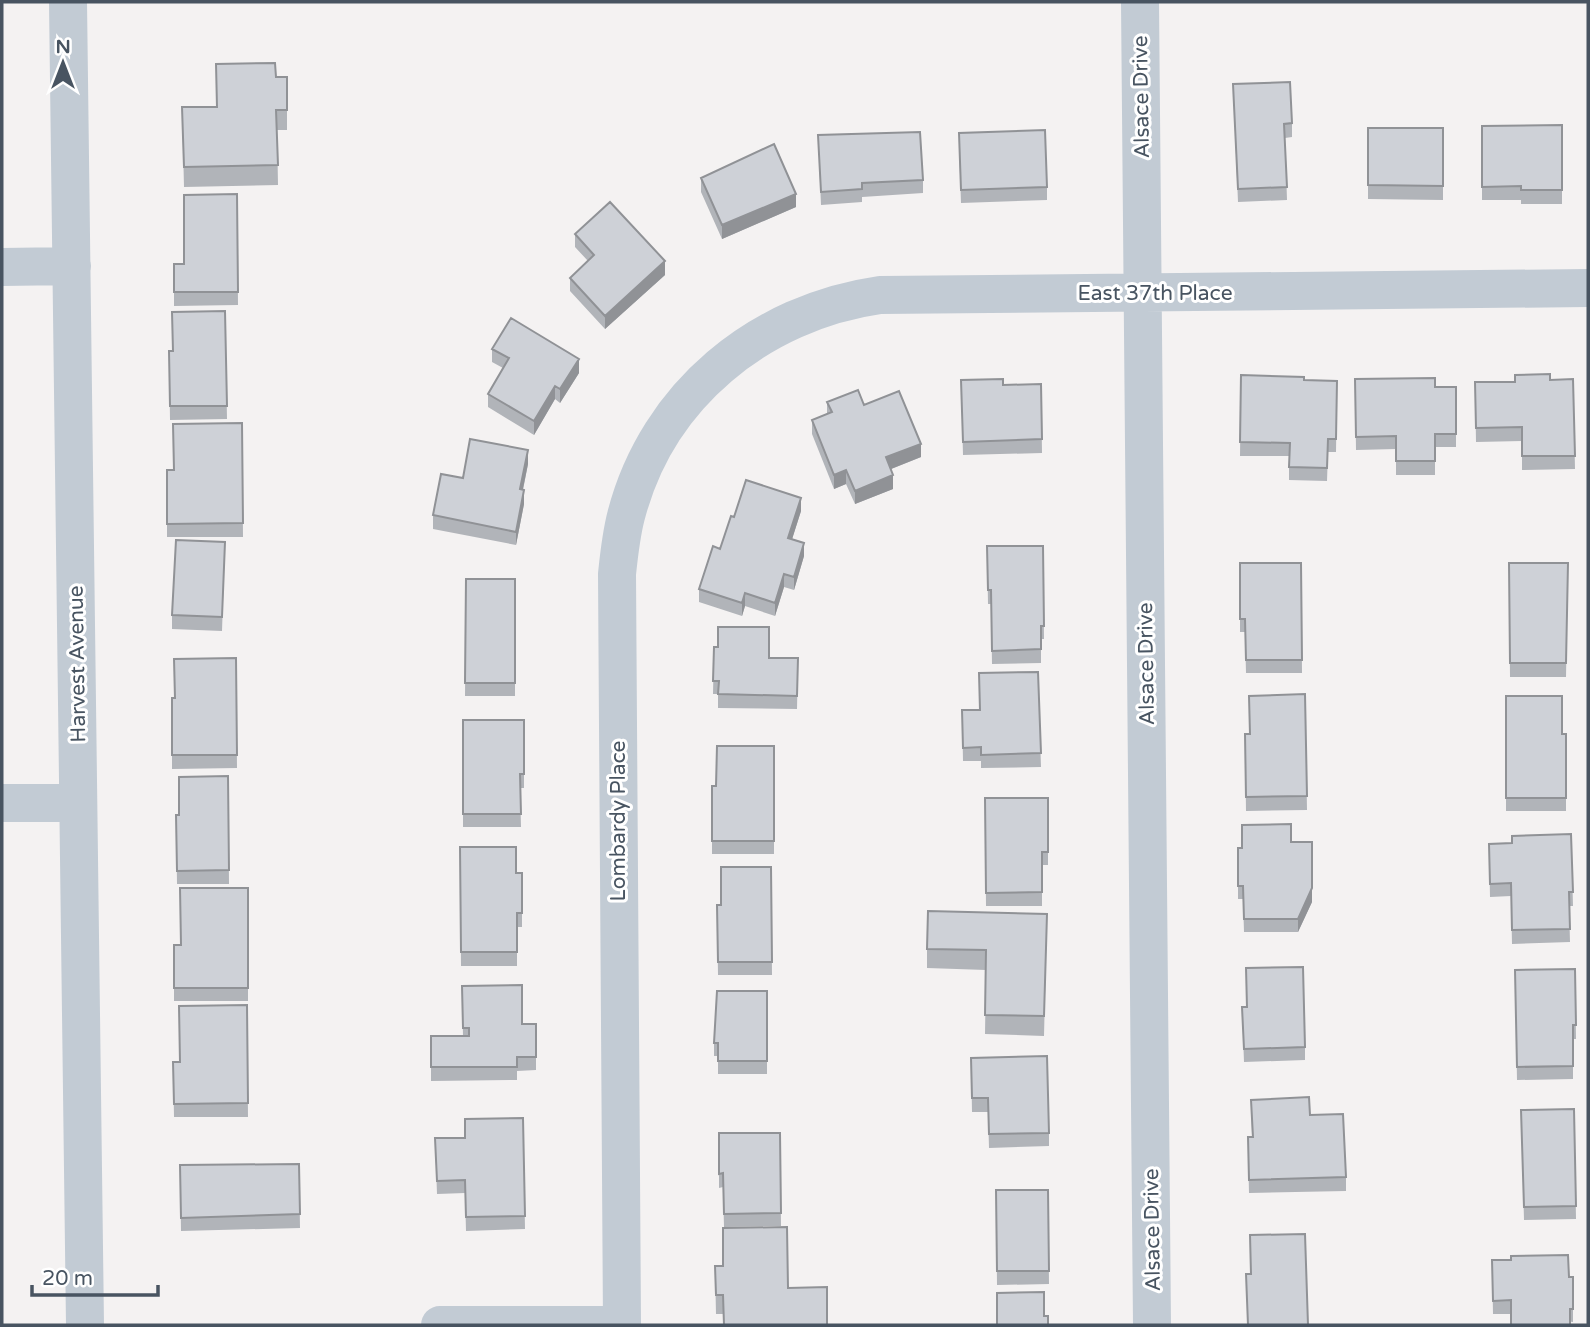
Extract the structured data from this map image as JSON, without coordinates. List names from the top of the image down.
{
  "streets": {
    "street": [
      "Alsace Drive",
      "East 37th Place",
      "Harvest Avenue",
      "Lombardy Place"
    ]
  },
  "crossings": [
    ["Alsace Drive", "East 37th Place"],
    ["East 37th Place", "Lombardy Place"]
  ],
  "scale_bar": "20 m",
  "north": "top"
}
